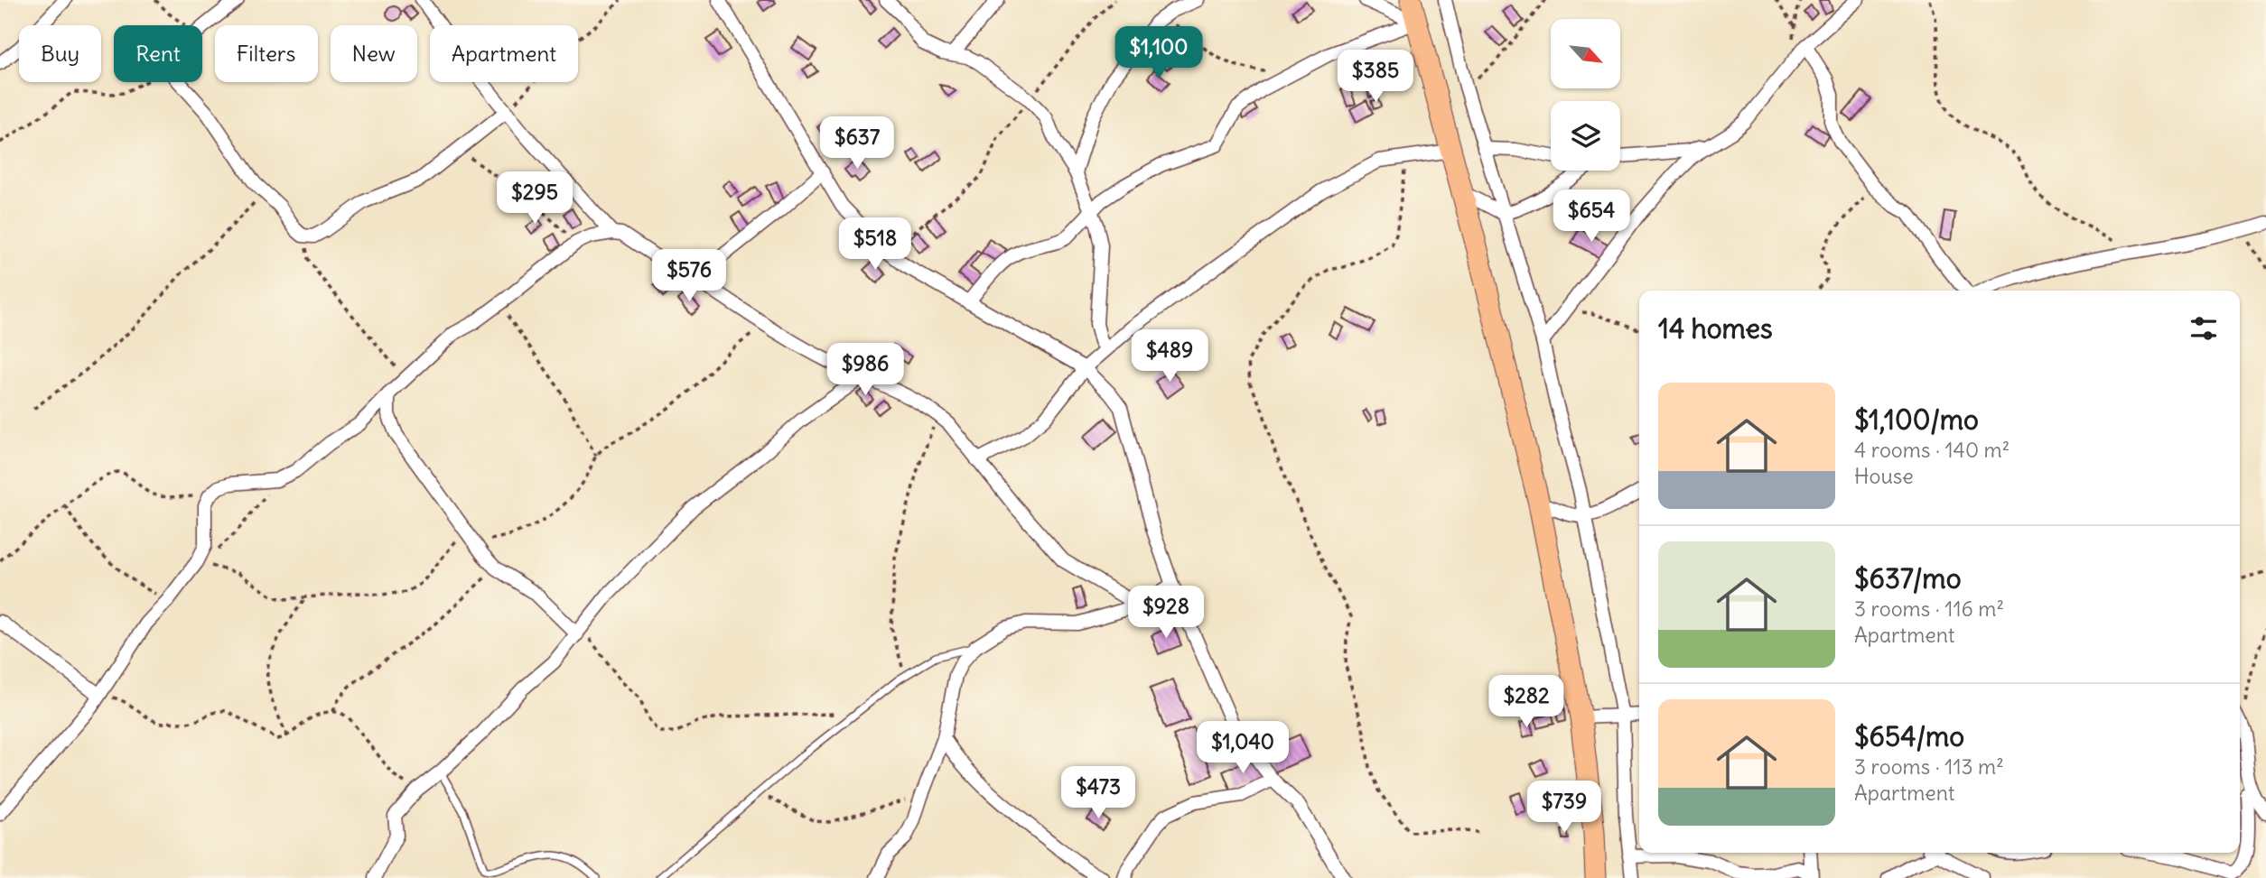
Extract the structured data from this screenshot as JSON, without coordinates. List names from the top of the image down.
{
  "north": "bottom right",
  "page": {
    "chip": [
      "Buy",
      "Rent",
      "Filters",
      "New",
      "Apartment"
    ],
    "price": [
      "$1,100",
      "$385",
      "$637",
      "$295",
      "$654",
      "$518",
      "$576",
      "$489",
      "$986",
      "$928",
      "$282",
      "$1,040",
      "$473",
      "$739"
    ],
    "heading": "14 homes",
    "list": [
      {
        "name": "$1,100/mo",
        "note": "4 rooms · 140 m² · House"
      },
      {
        "name": "$637/mo",
        "note": "3 rooms · 116 m² · Apartment"
      },
      {
        "name": "$654/mo",
        "note": "3 rooms · 113 m² · Apartment"
      }
    ]
  }
}
